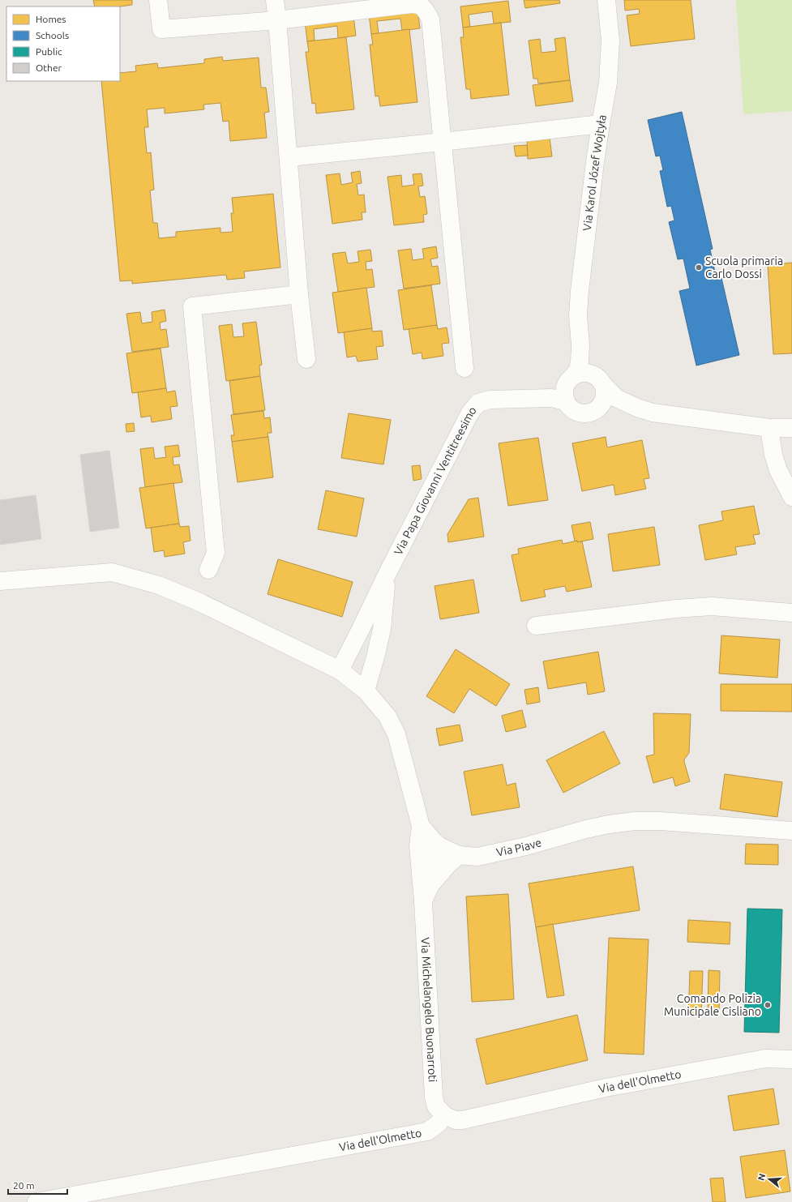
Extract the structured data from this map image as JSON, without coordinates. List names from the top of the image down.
{
  "streets": {
    "street": [
      "Via Karol Józef Wojtyła",
      "Via Papa Giovanni Ventitreesimo",
      "Via Piave",
      "Via Michelangelo Buonarroti",
      "Via dell'Olmetto"
    ]
  },
  "crossings": [
    ["Via Karol Józef Wojtyła", "Via Papa Giovanni Ventitreesimo"],
    ["Via Papa Giovanni Ventitreesimo", "Via Piave"],
    ["Via Piave", "Via Michelangelo Buonarroti"],
    ["Via Michelangelo Buonarroti", "Via dell'Olmetto"]
  ],
  "places": ["Scuola primaria Carlo Dossi", "Comando Polizia Municipale Cisliano"],
  "legend": [
    "Homes",
    "Schools",
    "Public",
    "Other"
  ],
  "scale_bar": "20 m",
  "north": "left"
}
